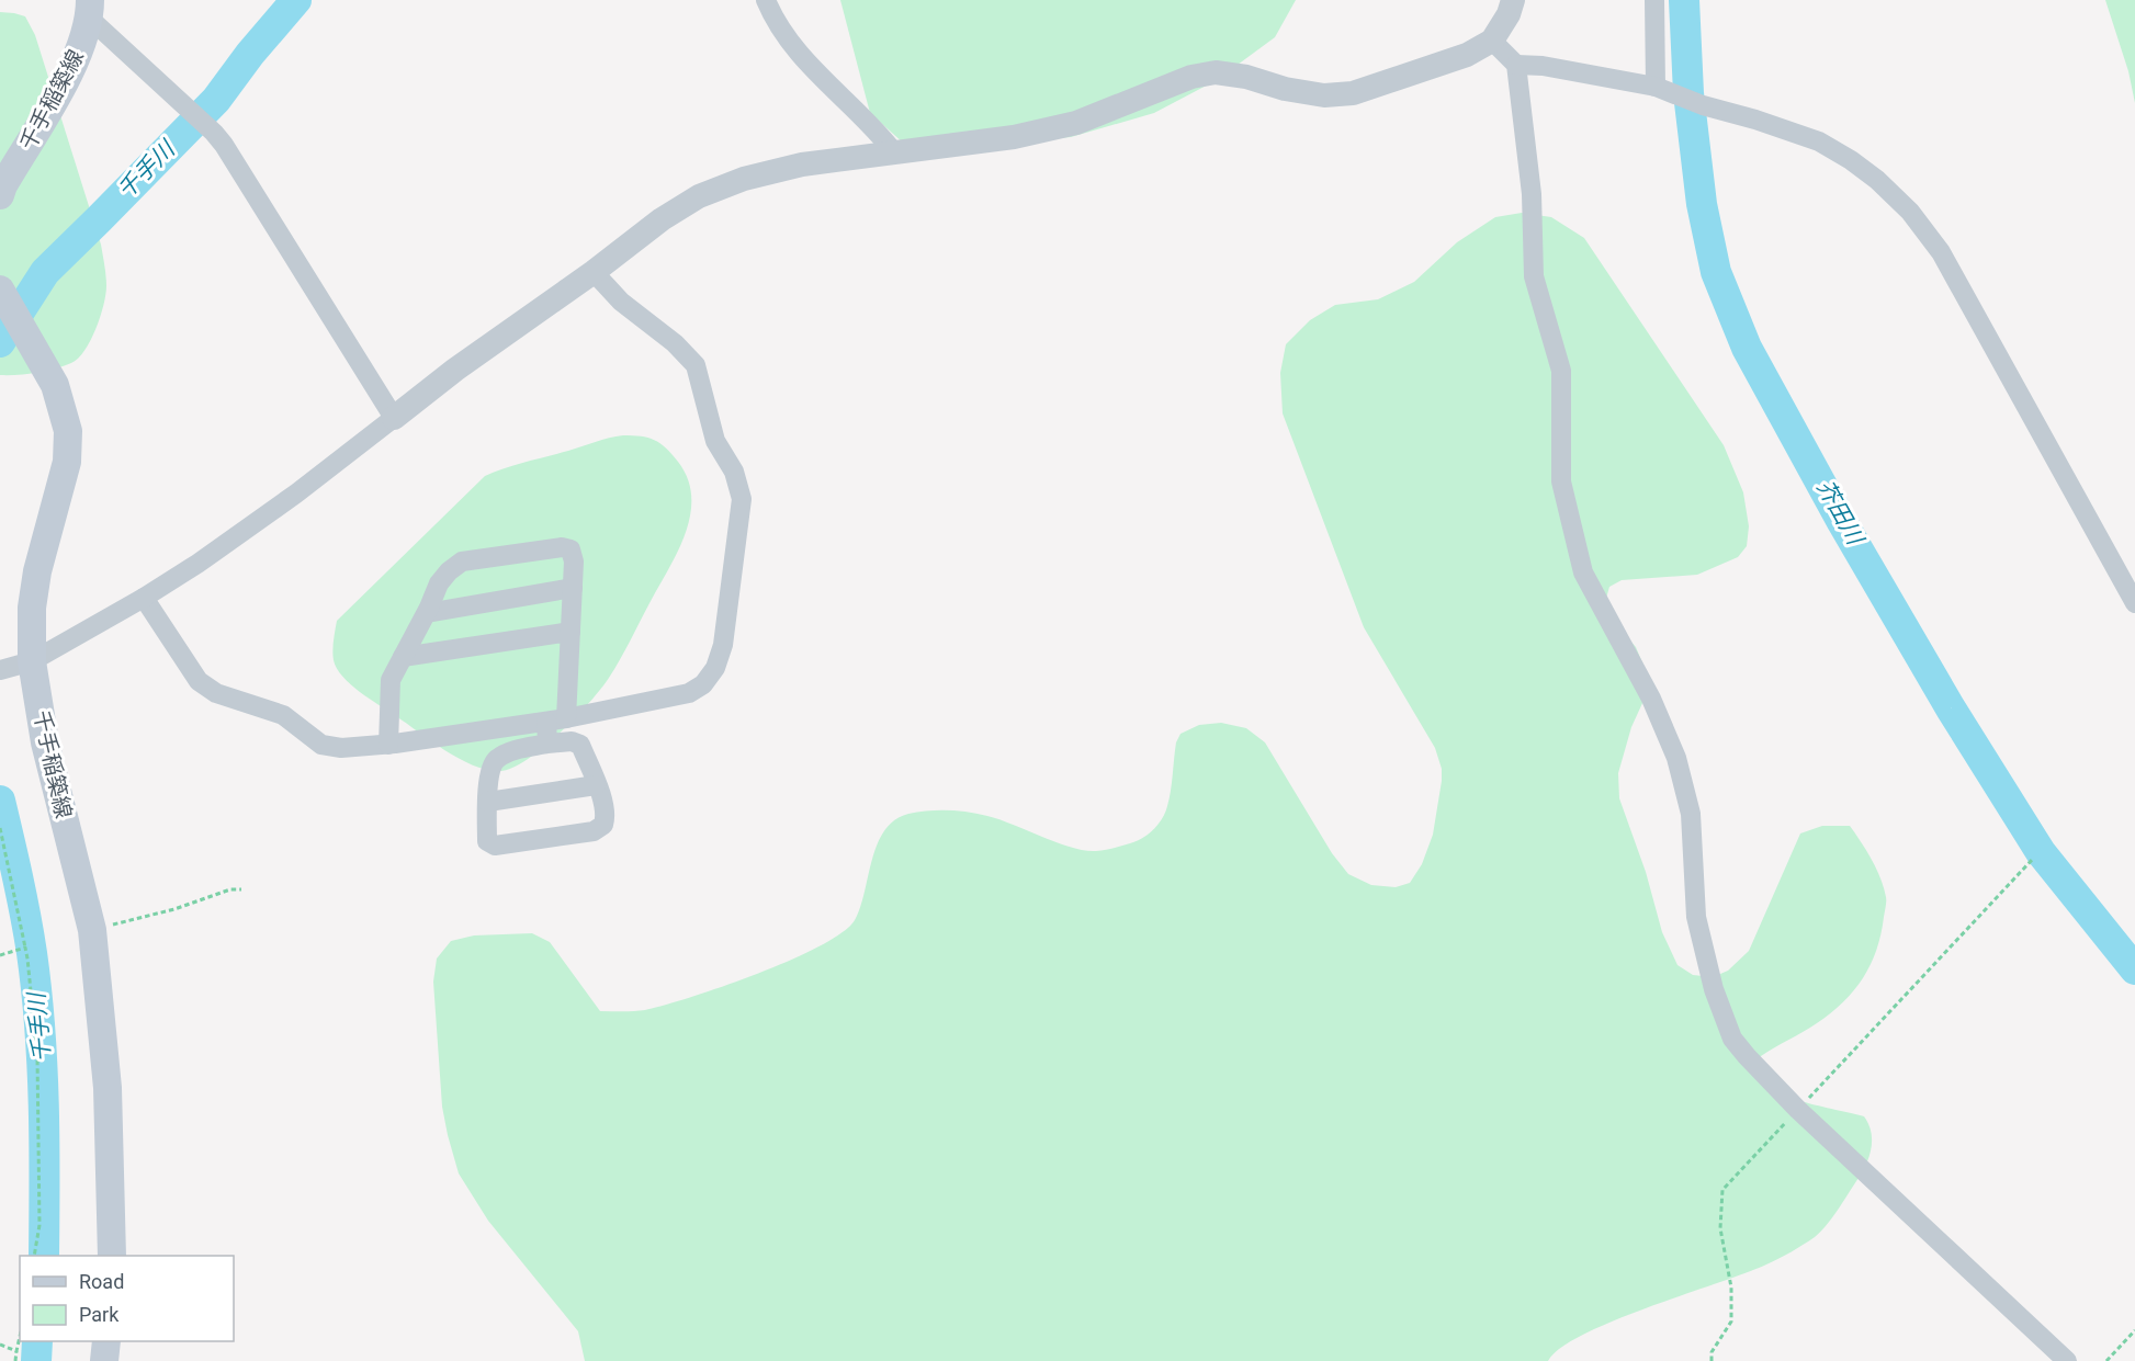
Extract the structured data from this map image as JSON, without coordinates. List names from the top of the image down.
{
  "streets": {
    "main road": ["千手稲築線"]
  },
  "water": ["千手川", "芥田川"],
  "legend": ["Road", "Park"]
}
